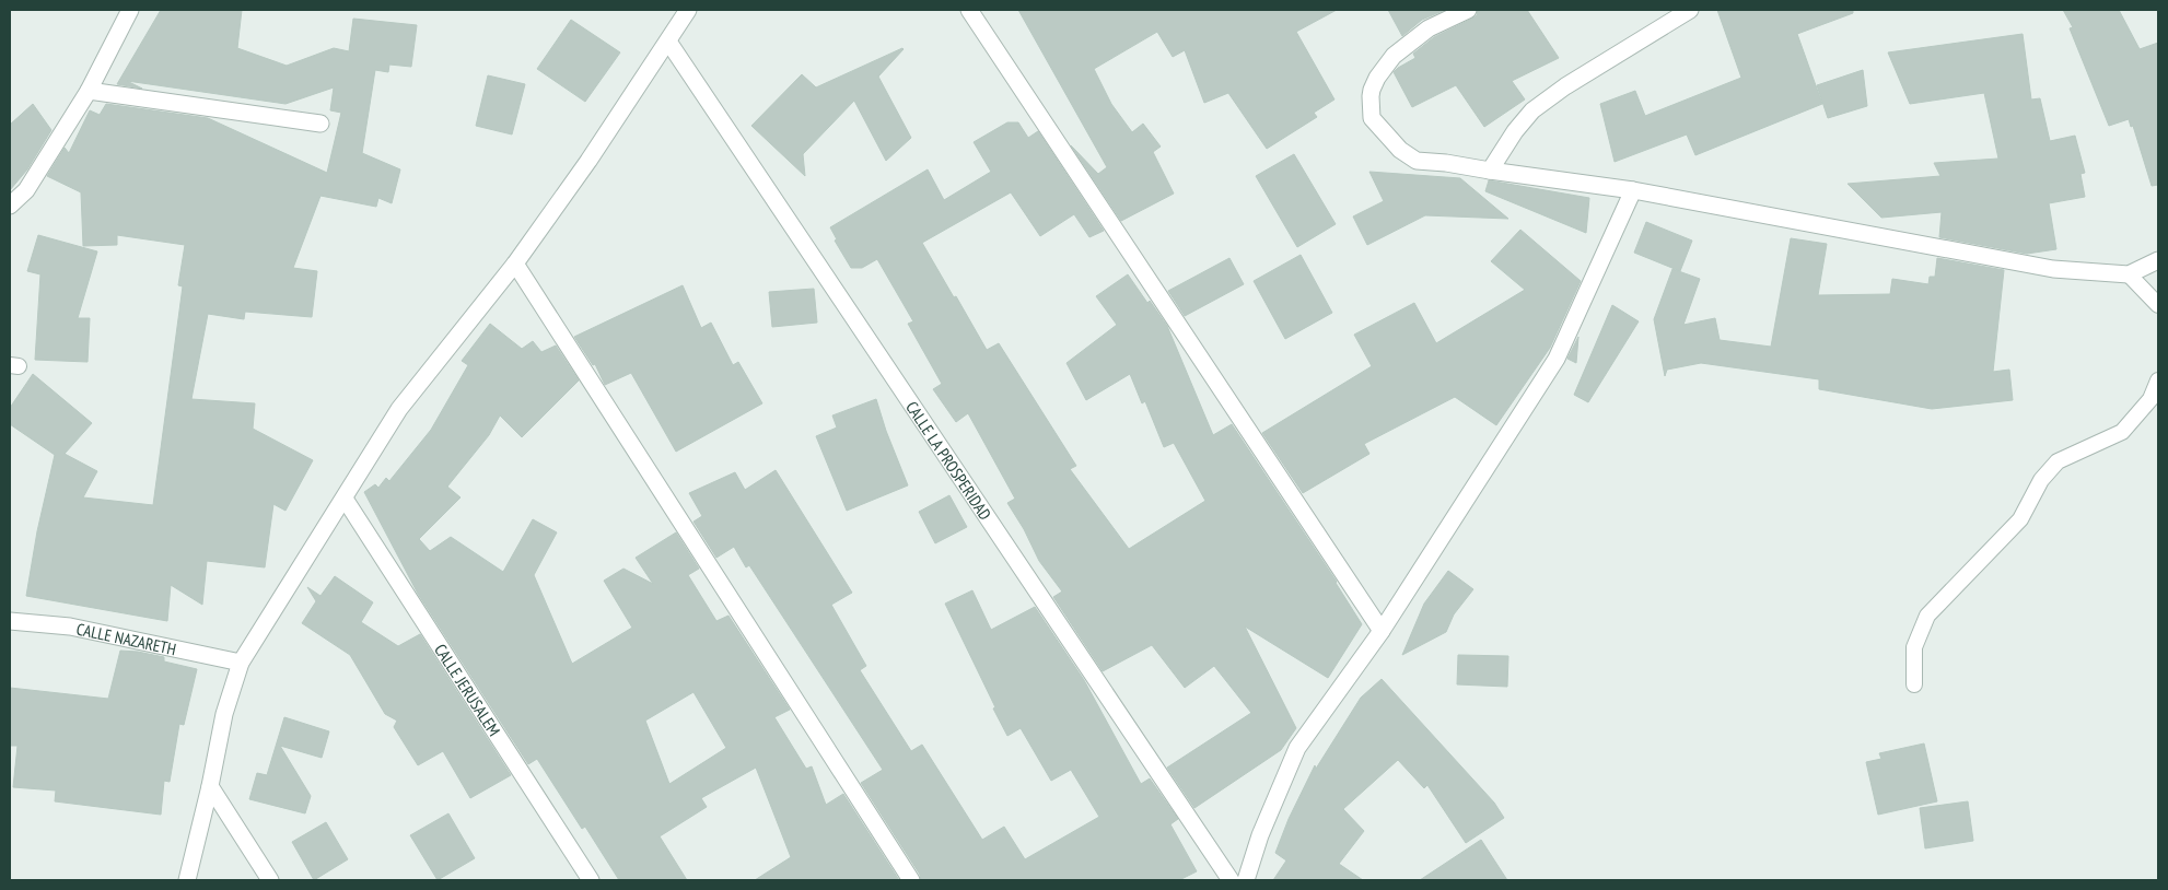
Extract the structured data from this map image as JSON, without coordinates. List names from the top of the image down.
{
  "streets": {
    "street": ["CALLE LA PROSPERIDAD", "CALLE NAZARETH", "CALLE JERUSALEM"]
  }
}
